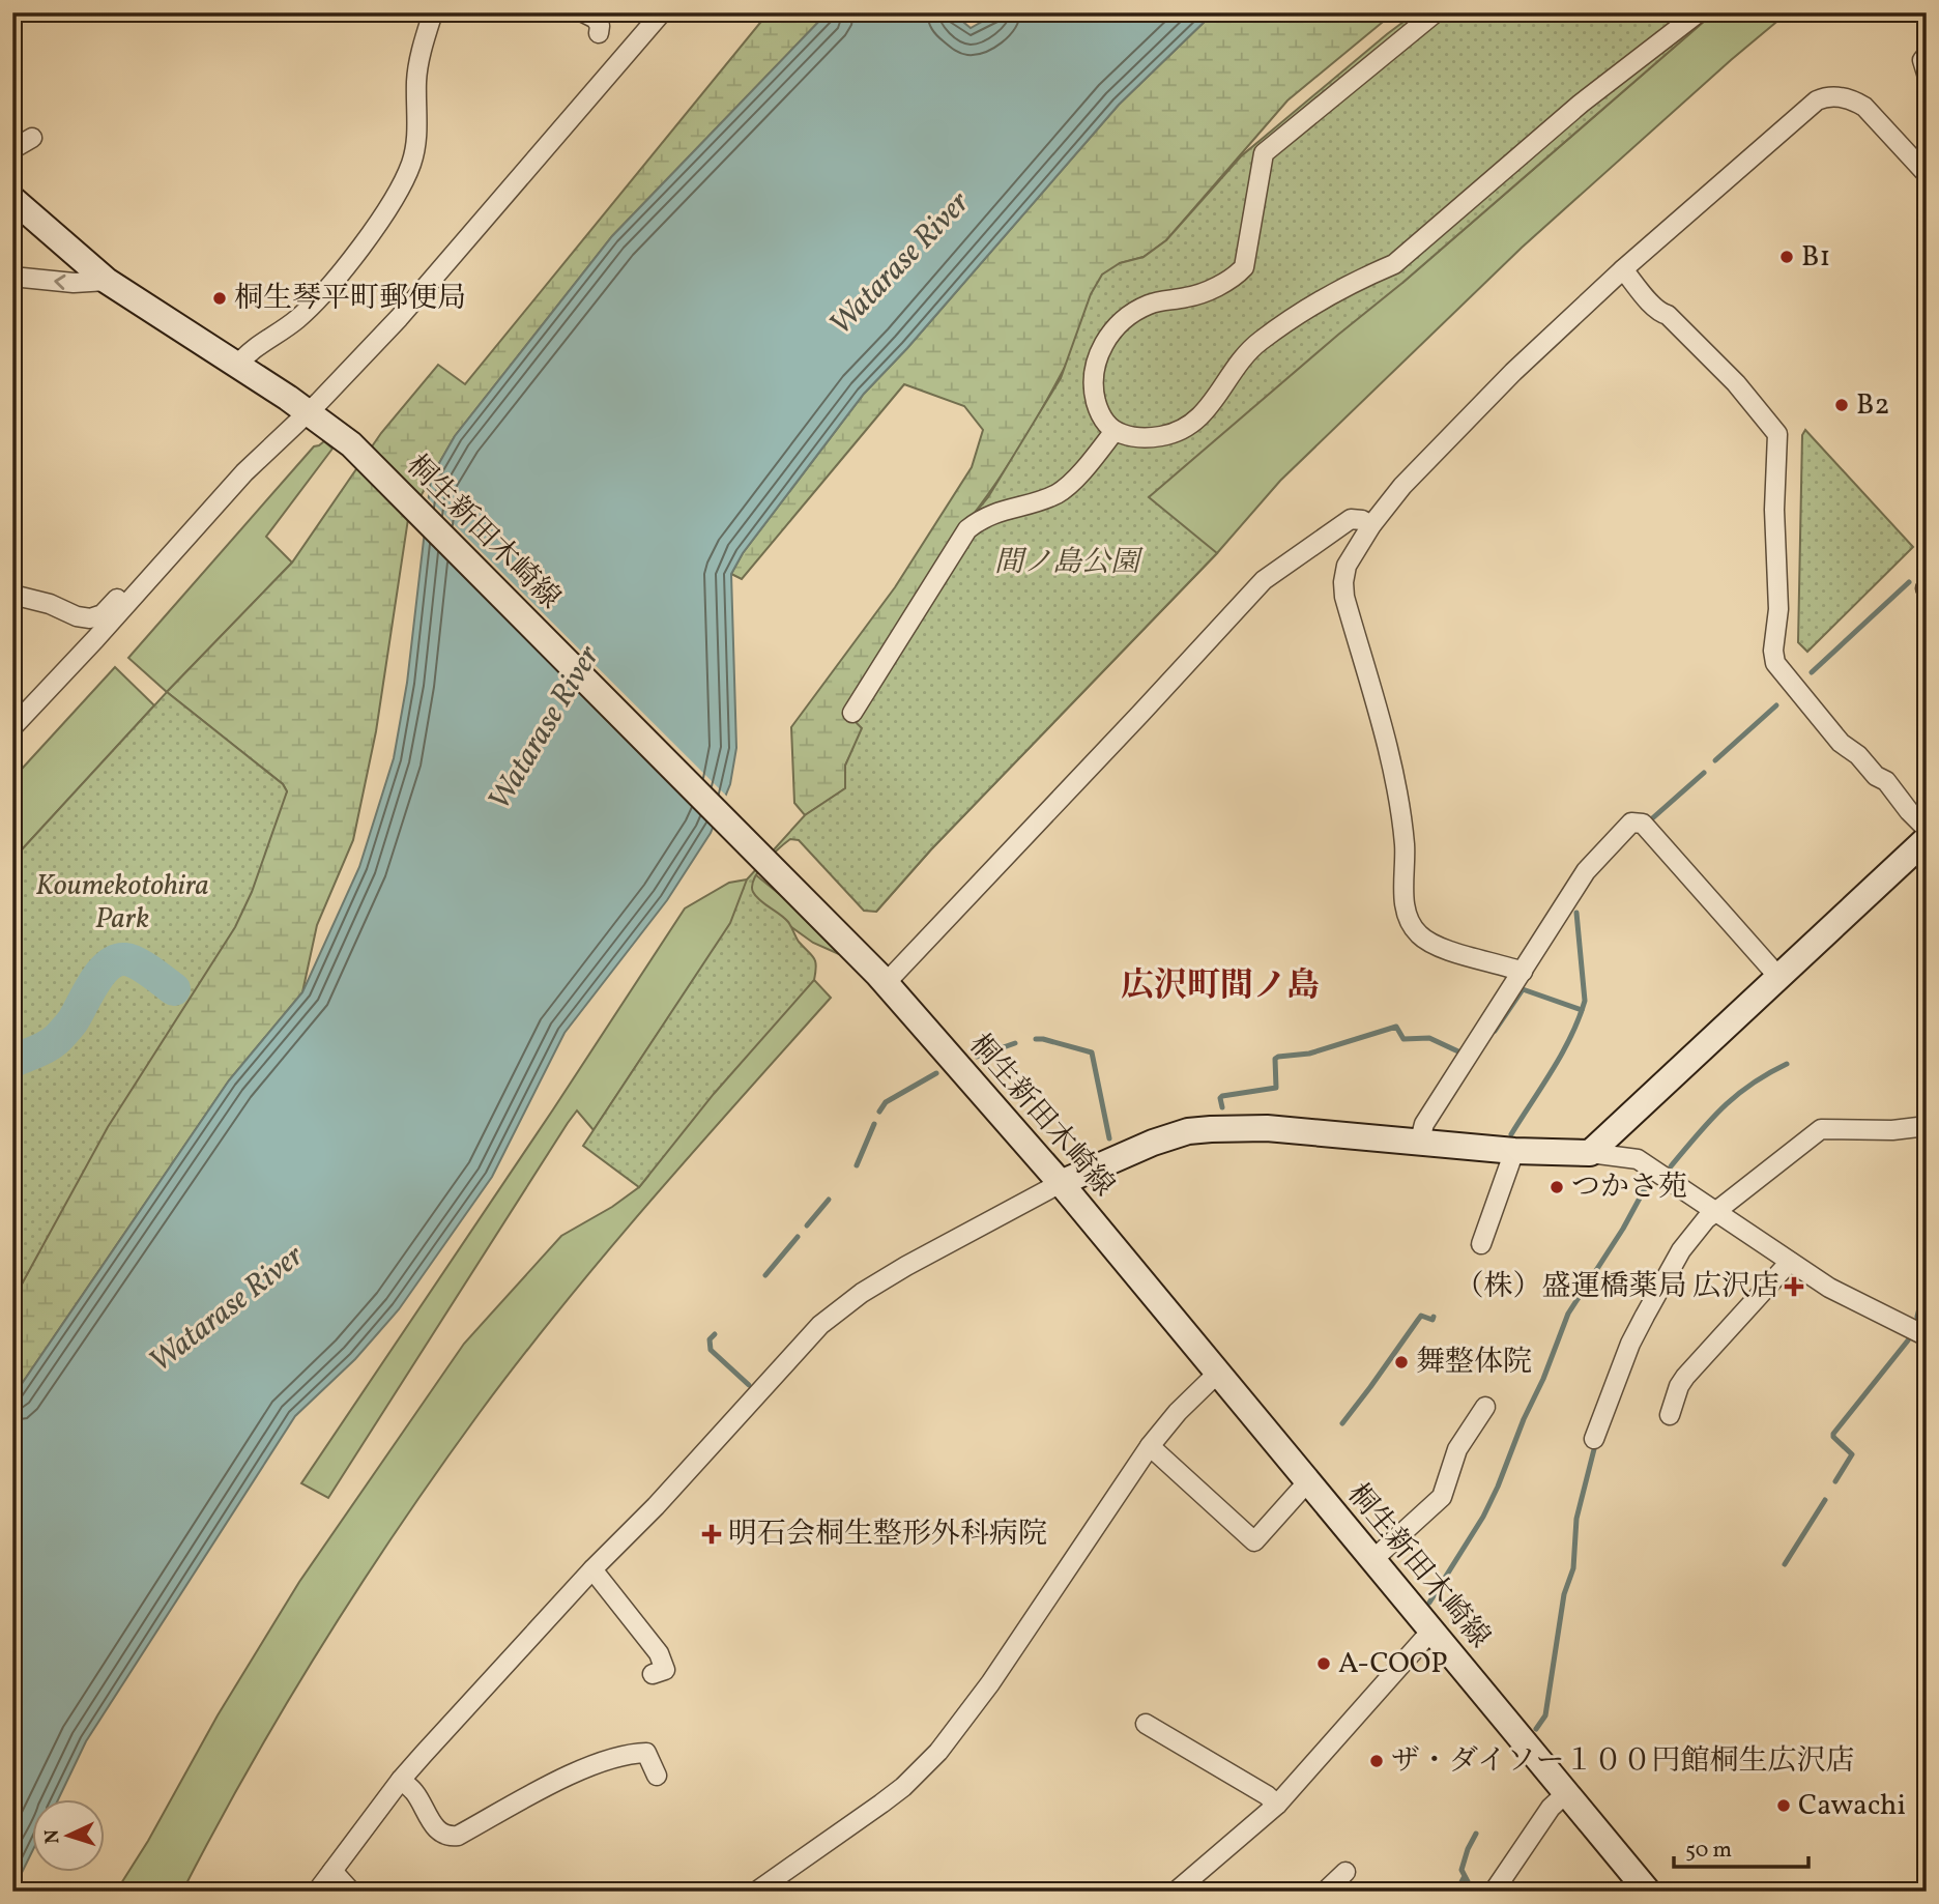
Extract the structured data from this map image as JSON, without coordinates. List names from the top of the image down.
{
  "streets": {
    "main road": ["桐生新田木崎線"]
  },
  "districts": ["広沢町間ノ島"],
  "water": ["Watarase River"],
  "parks": ["間ノ島公園", "Koumekotohira Park"],
  "places": {
    "other": [
      "B1",
      "桐生琴平町郵便局",
      "B2",
      "つかさ苑",
      "舞整体院",
      "A-COOP",
      "ザ・ダイソー１００円館桐生広沢店",
      "Cawachi"
    ],
    "health": ["（株）盛運橋薬局 広沢店", "明石会桐生整形外科病院"]
  },
  "scale_bar": "50 m",
  "north": "left"
}
